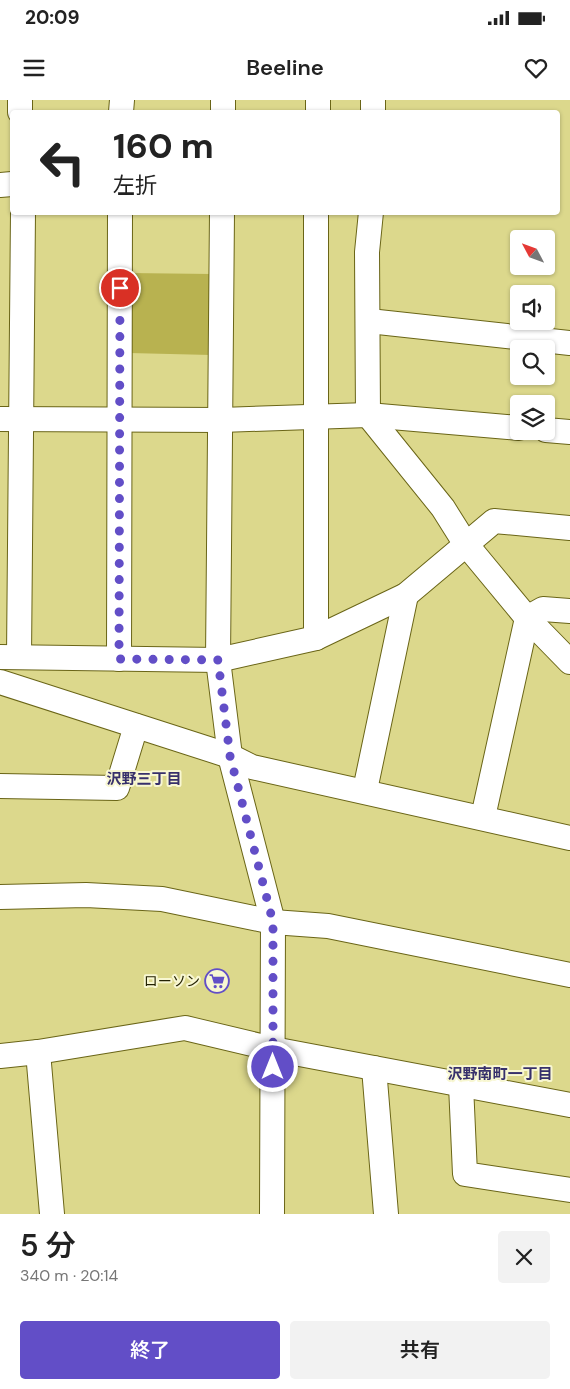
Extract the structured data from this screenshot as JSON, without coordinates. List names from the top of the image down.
{
  "districts": ["沢野三丁目", "沢野南町一丁目"],
  "places": {
    "supermarket": ["ローソン"]
  },
  "north": "top left",
  "page": {
    "status": "20:09",
    "header": "Beeline",
    "turn": ["160 m", "左折"],
    "heading": ["5 分", "340 m · 20:14"],
    "buttons": ["終了", "共有"]
  }
}
